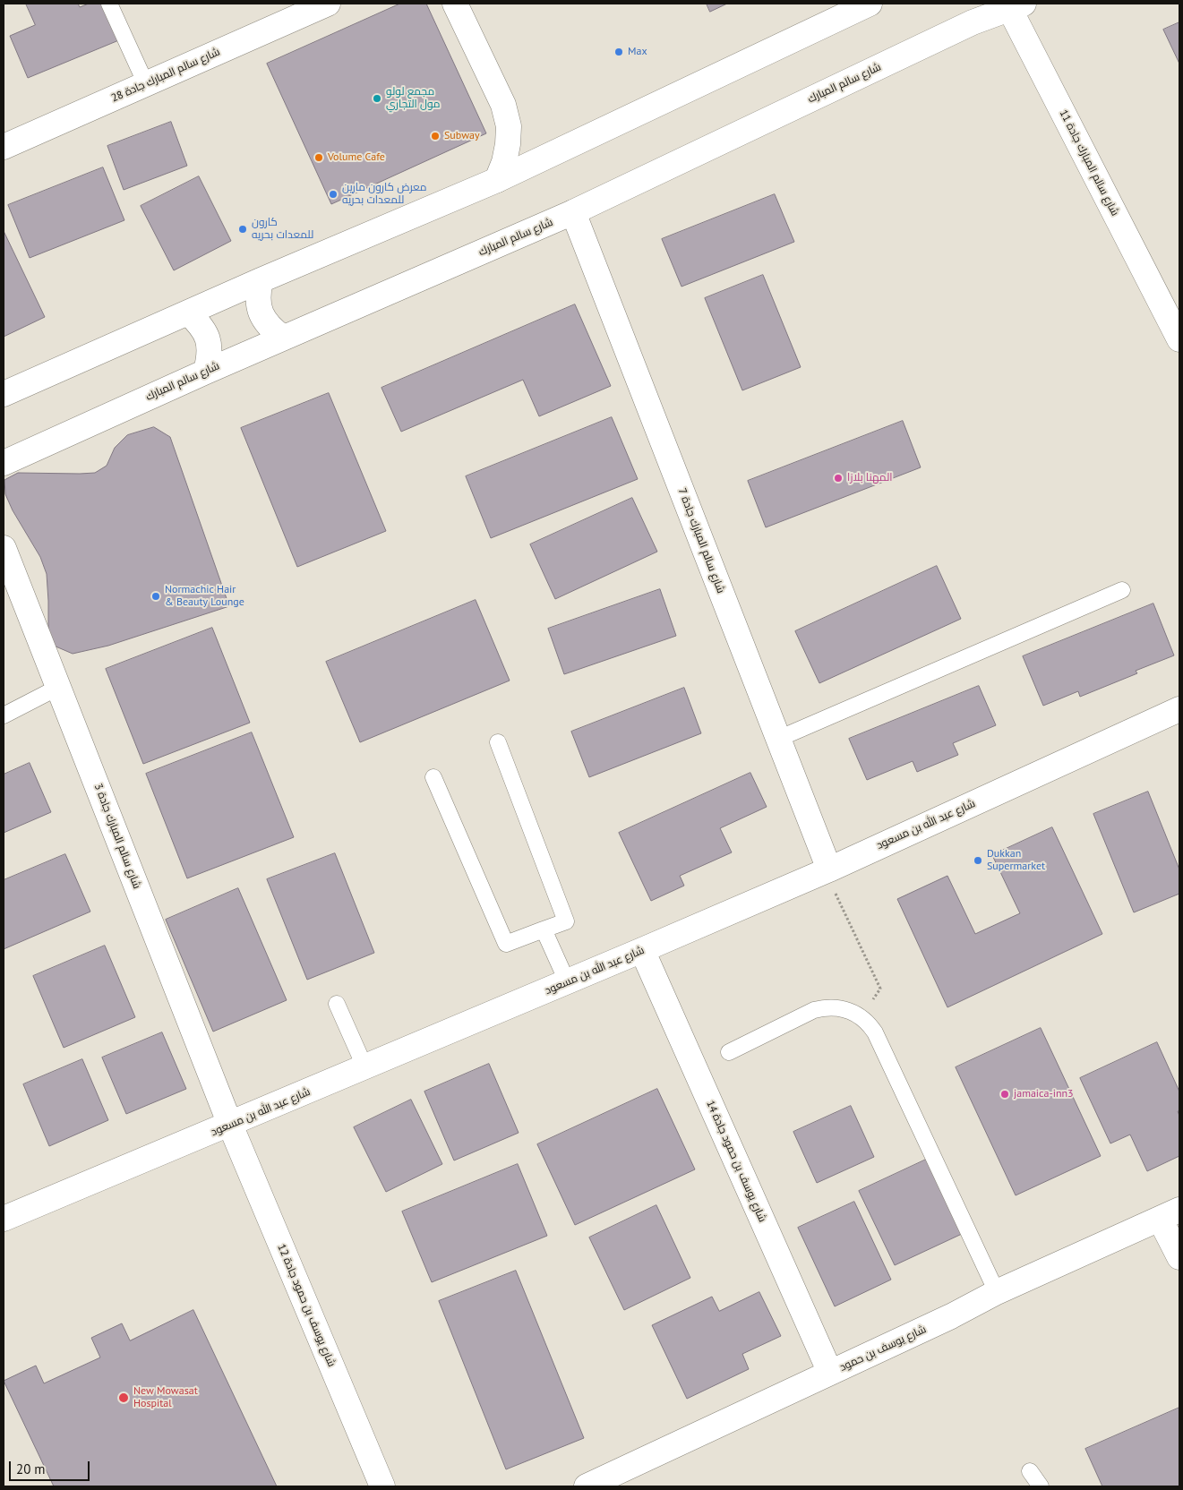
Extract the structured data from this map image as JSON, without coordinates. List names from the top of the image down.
{
  "streets": {
    "street": [
      "شارع سالم المبارك جادة 28",
      "شارع سالم المبارك",
      "شارع سالم المبارك جادة 11",
      "شارع سالم المبارك جادة 7",
      "شارع عبد الله بن مسعود",
      "شارع سالم المبارك جادة 3",
      "شارع يوسف بن حمود جادة 14",
      "شارع يوسف بن حمود جادة 12",
      "شارع يوسف بن حمود"
    ]
  },
  "crossings": [
    ["شارع سالم المبارك", "شارع سالم المبارك جادة 11"],
    ["شارع سالم المبارك", "شارع سالم المبارك جادة 7"],
    ["شارع سالم المبارك جادة 7", "شارع عبد الله بن مسعود"],
    ["شارع عبد الله بن مسعود", "شارع سالم المبارك جادة 3"],
    ["شارع عبد الله بن مسعود", "شارع يوسف بن حمود جادة 14"],
    ["شارع عبد الله بن مسعود", "شارع يوسف بن حمود جادة 12"],
    ["شارع سالم المبارك جادة 3", "شارع يوسف بن حمود جادة 12"],
    ["شارع يوسف بن حمود جادة 14", "شارع يوسف بن حمود"]
  ],
  "places": [
    "Max",
    "مجمع لولو مول التجاري",
    "Subway",
    "Volume Cafe",
    "معرض کارون مارین للمعدات بحریه",
    "کارون للمعدات بحریه",
    "المهنا بلازا",
    "Normachic Hair & Beauty Lounge",
    "Dukkan Supermarket",
    "jamaica-inn3",
    "New Mowasat Hospital"
  ],
  "scale_bar": "20 m"
}
